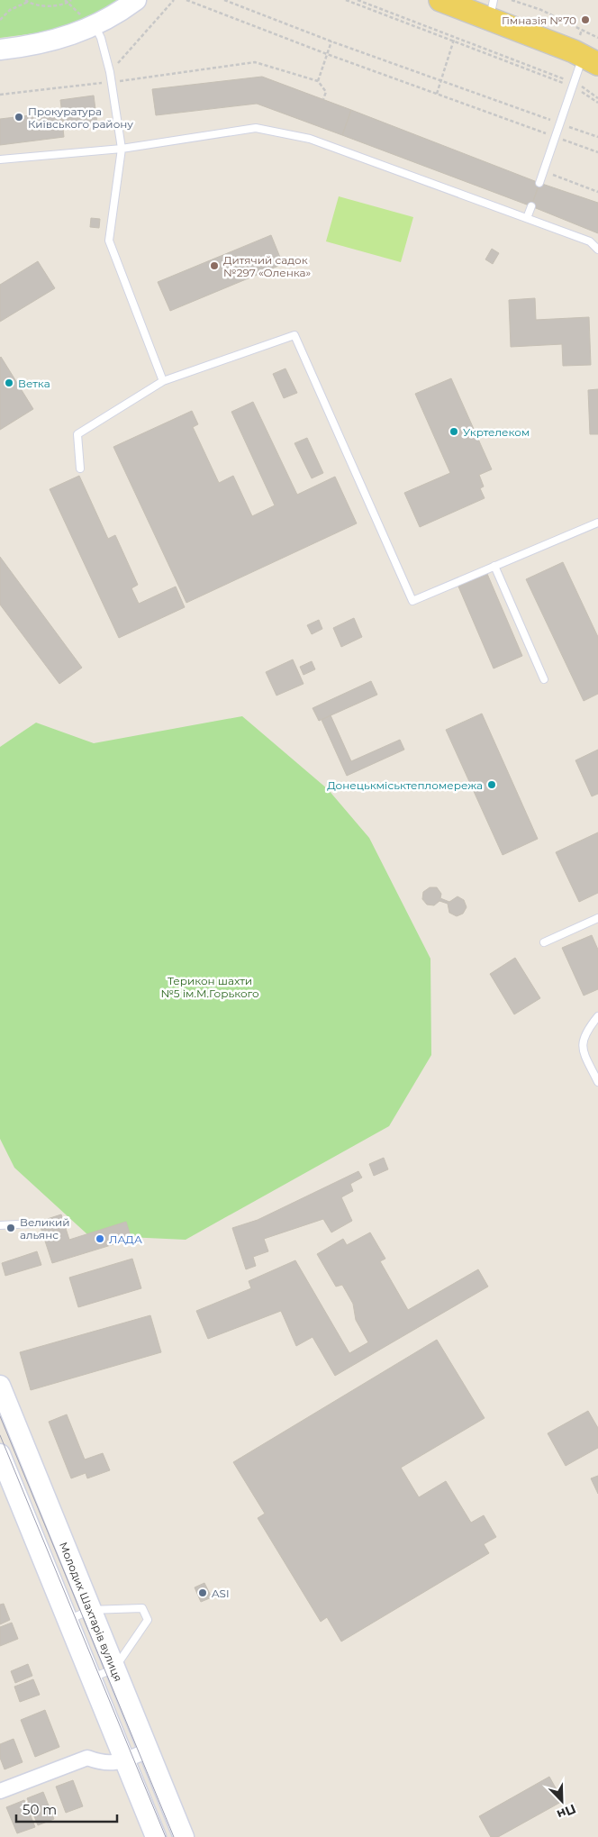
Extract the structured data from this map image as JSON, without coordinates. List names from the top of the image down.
{
  "streets": {
    "main road": ["Молодих Шахтарів вулиця"]
  },
  "parks": ["Терикон шахти №5 ім.М.Горького"],
  "places": [
    "Гімназія №70",
    "Прокуратура Київського району",
    "Дитячий садок №297 «Оленка»",
    "Ветка",
    "Укртелеком",
    "Донецькміськтепломережа",
    "Великий альянс",
    "ЛАДА",
    "ASI"
  ],
  "scale_bar": "50 m",
  "north": "bottom right"
}
